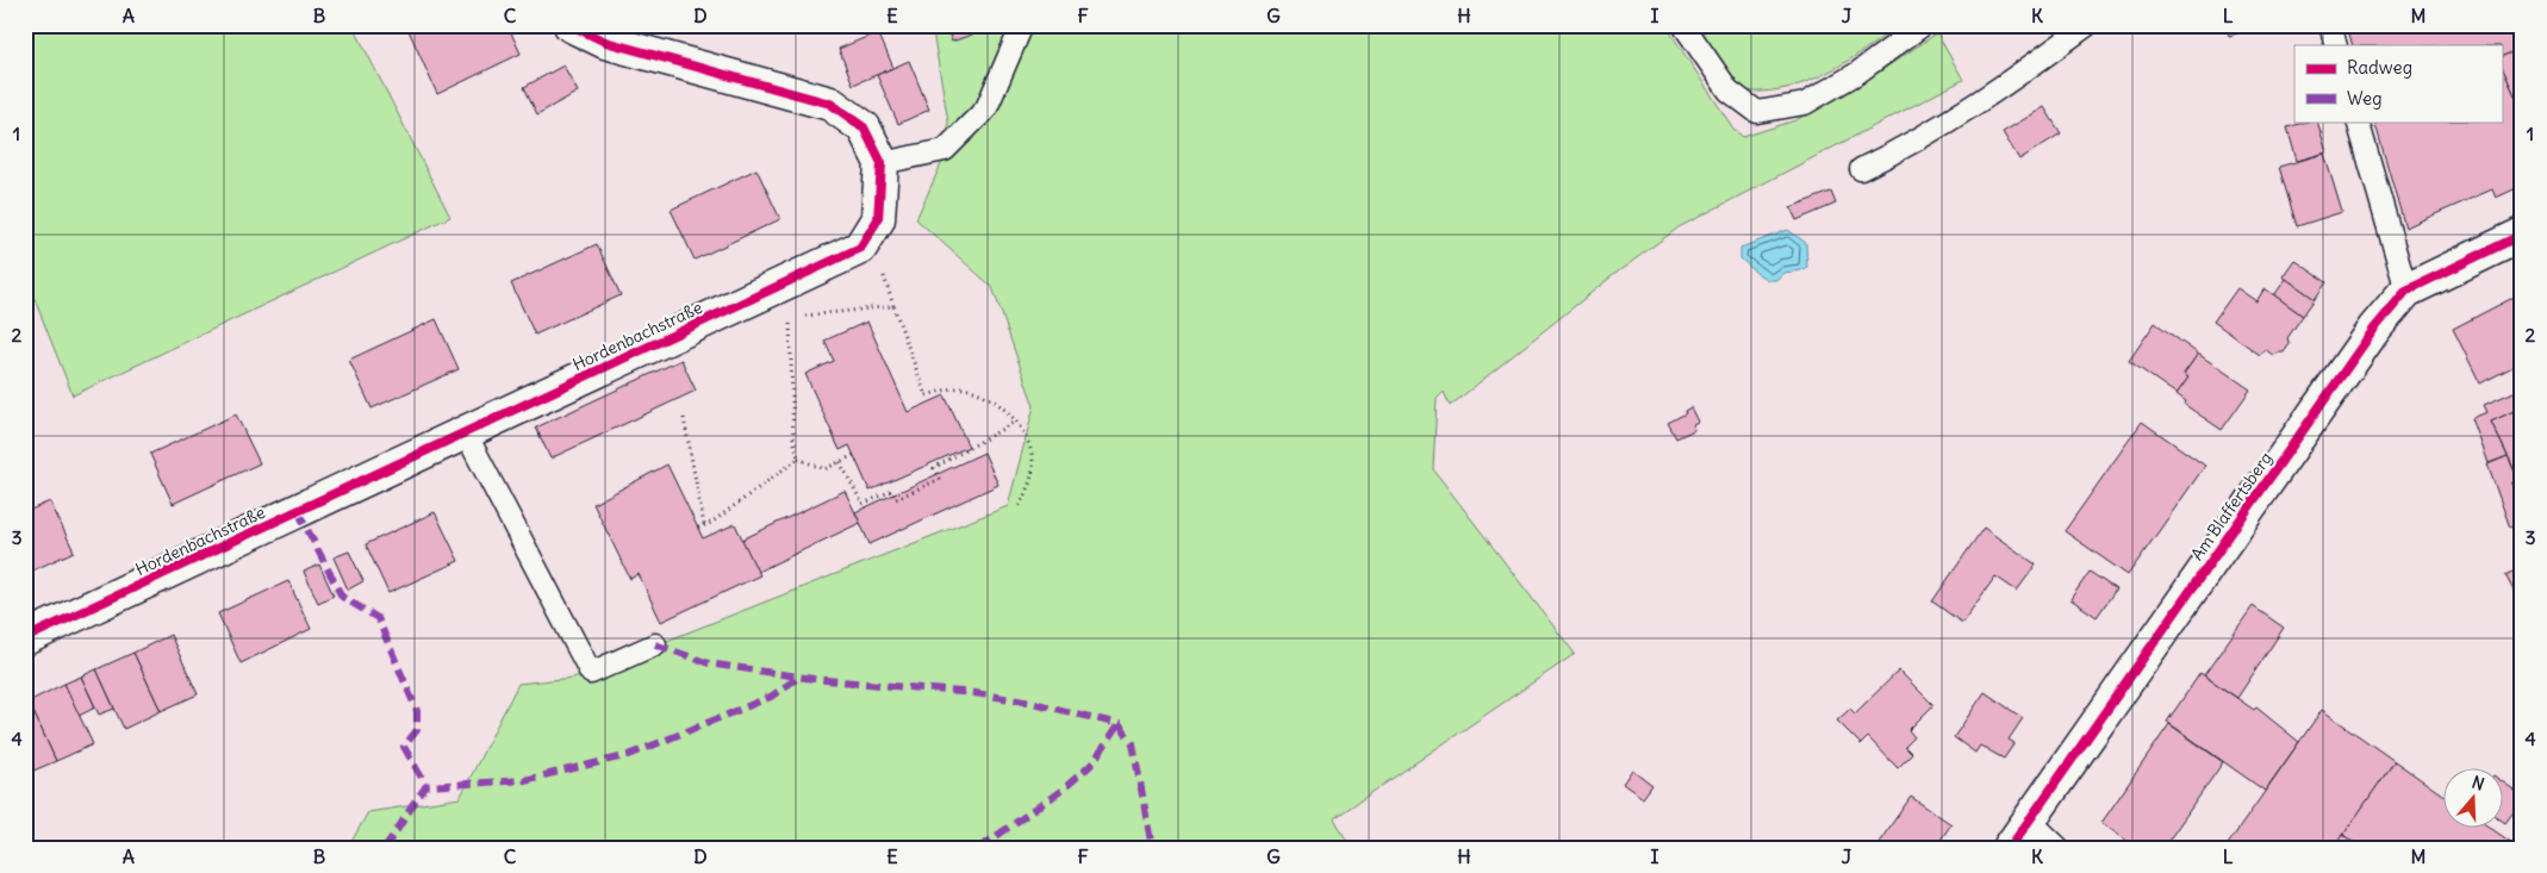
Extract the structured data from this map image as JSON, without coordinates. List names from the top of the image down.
{
  "streets": {
    "street": ["Hordenbachstraße", "Am Blaffertsberg"]
  },
  "legend": ["Radweg", "Weg"],
  "north": "top",
  "grid": {
    "columns": [
      "A",
      "B",
      "C",
      "D",
      "E",
      "F",
      "G",
      "H",
      "I",
      "J",
      "K",
      "L",
      "M"
    ],
    "rows": [
      "1",
      "2",
      "3",
      "4"
    ]
  }
}
